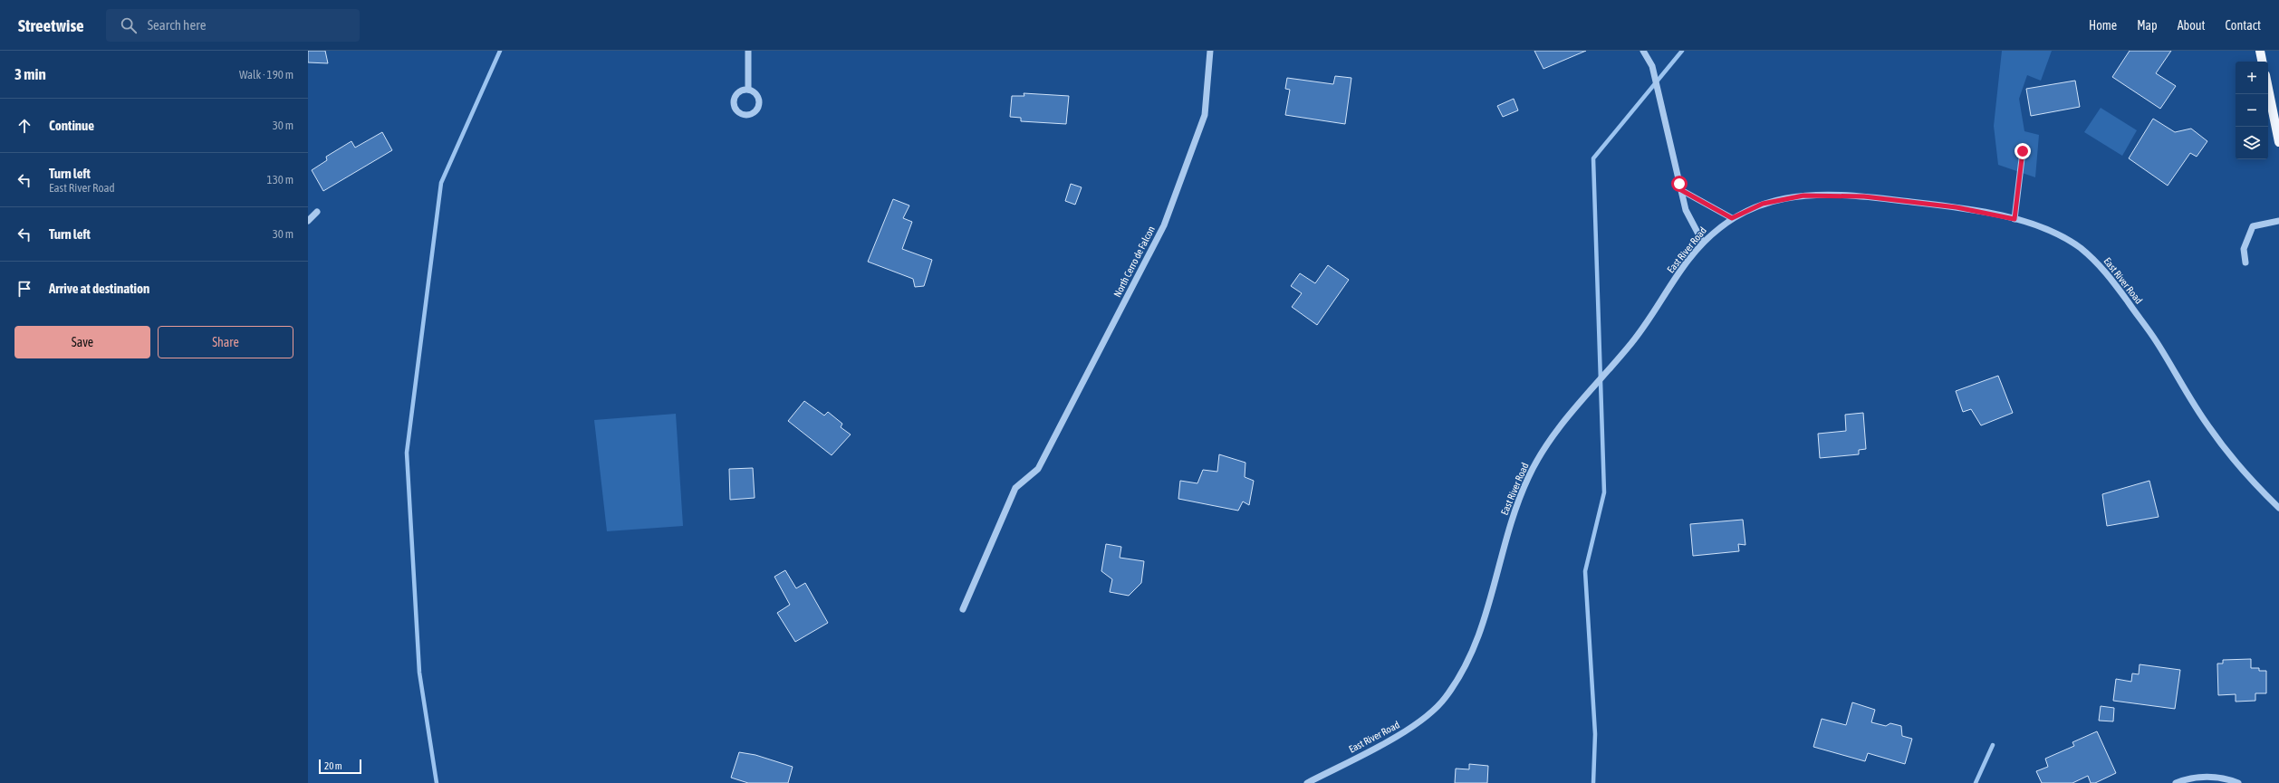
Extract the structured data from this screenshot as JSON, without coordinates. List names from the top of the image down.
{
  "streets": {
    "street": ["East River Road", "North Cerro de Falcon"]
  },
  "scale_bar": "20 m",
  "page": {
    "header": "Streetwise",
    "search": "Search here",
    "nav": [
      "Home",
      "Map",
      "About",
      "Contact"
    ],
    "heading": ["3 min", "Walk · 190 m"],
    "map_buttons": ["+", "−"],
    "list": [
      ["Continue", "30 m"],
      ["Turn left", "East River Road", "130 m"],
      ["Turn left", "30 m"],
      "Arrive at destination"
    ],
    "buttons": ["Save", "Share"],
    "scale": "20 m"
  }
}
